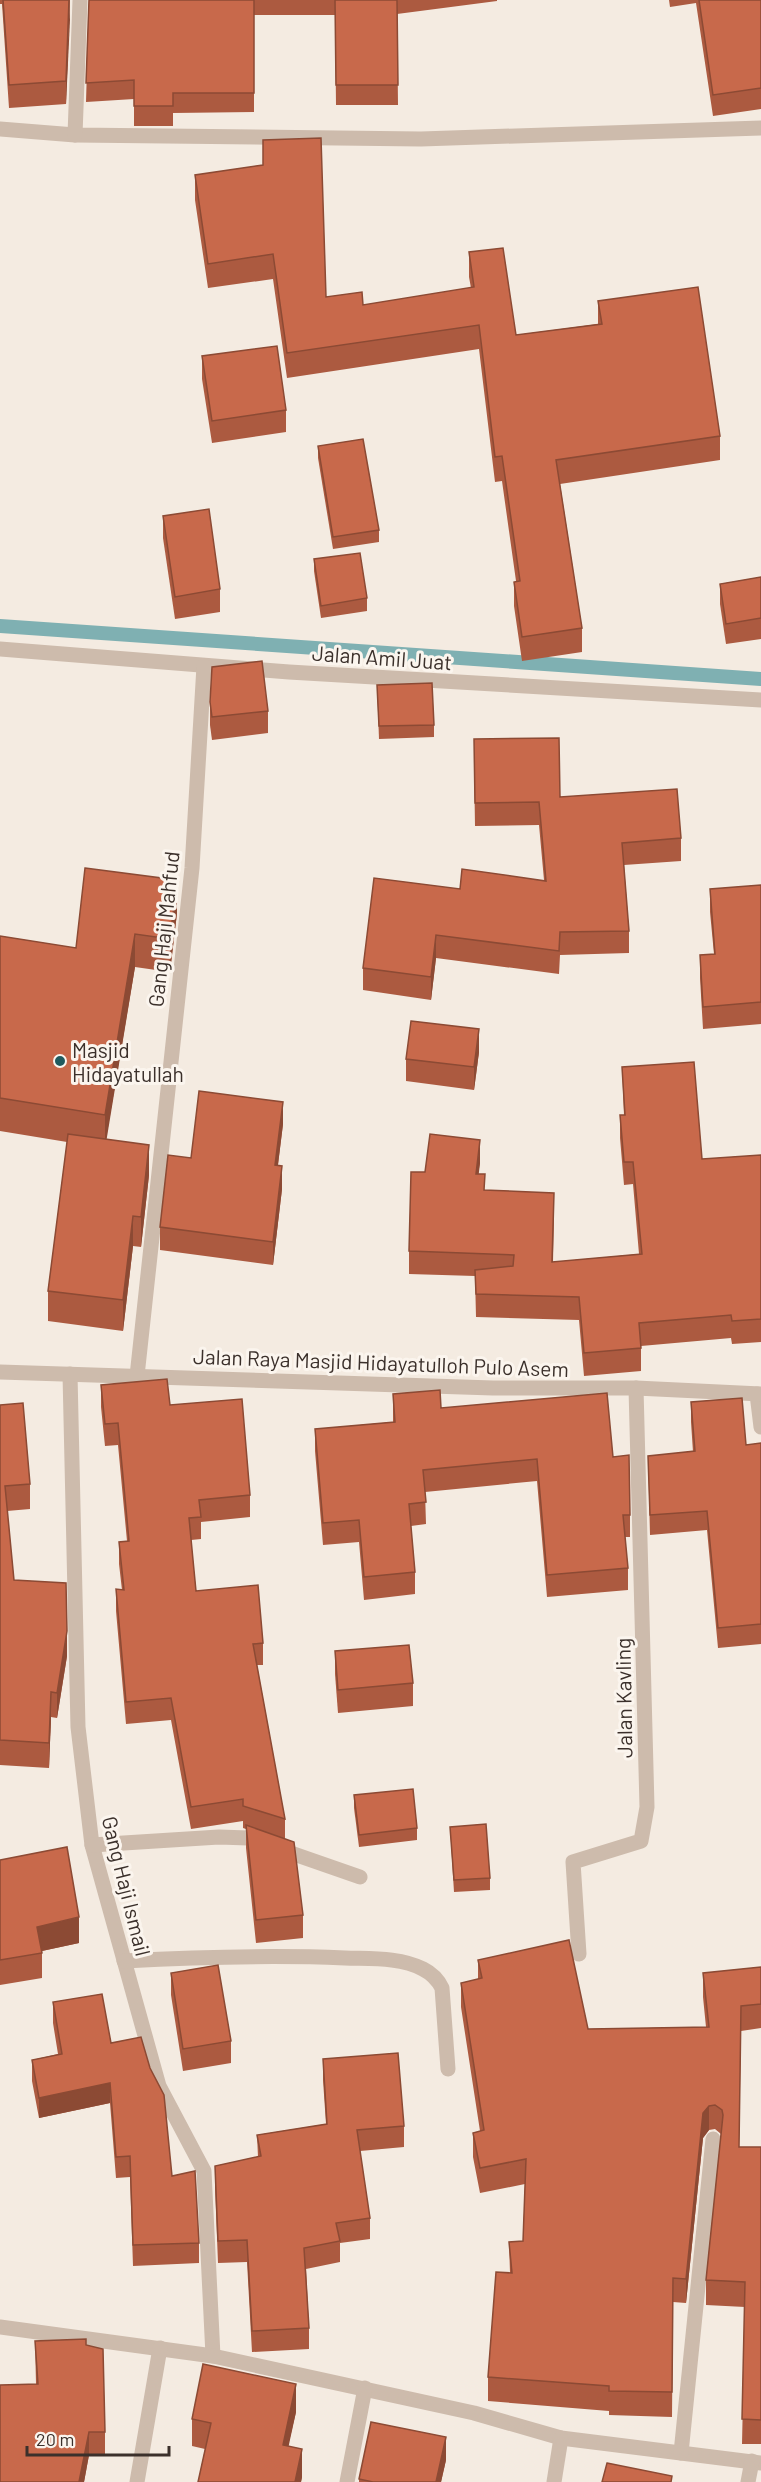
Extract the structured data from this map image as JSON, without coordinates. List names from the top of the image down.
{
  "streets": {
    "street": [
      "Jalan Amil Juat",
      "Gang Haji Mahfud",
      "Jalan Raya Masjid Hidayatulloh Pulo Asem",
      "Jalan Kavling",
      "Gang Haji Ismail"
    ]
  },
  "crossings": [
    ["Jalan Amil Juat", "Gang Haji Mahfud"],
    ["Gang Haji Mahfud", "Jalan Raya Masjid Hidayatulloh Pulo Asem"],
    ["Jalan Raya Masjid Hidayatulloh Pulo Asem", "Jalan Kavling"],
    ["Jalan Raya Masjid Hidayatulloh Pulo Asem", "Gang Haji Ismail"]
  ],
  "places": ["Masjid Hidayatullah"],
  "scale_bar": "20 m"
}
